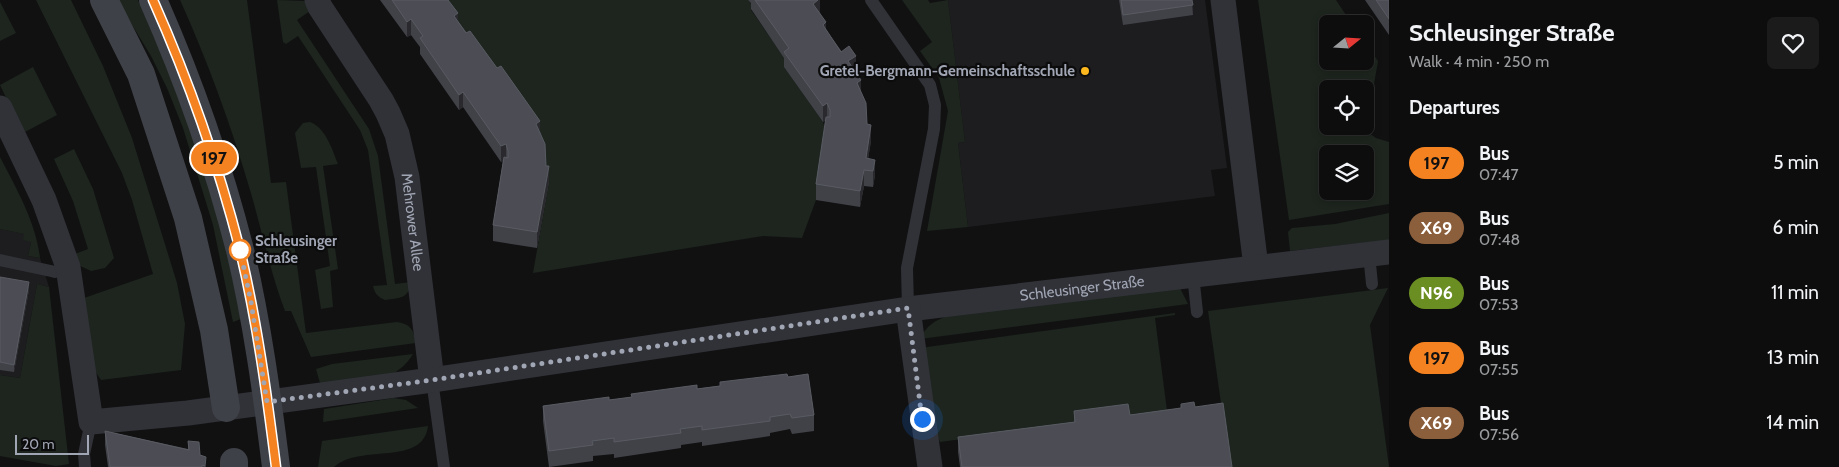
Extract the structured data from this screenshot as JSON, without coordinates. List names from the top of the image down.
{
  "streets": {
    "street": ["Mehrower Allee", "Schleusinger Straße"]
  },
  "crossings": [
    ["Mehrower Allee", "Schleusinger Straße"]
  ],
  "places": ["Gretel-Bergmann-Gemeinschaftsschule", "Schleusinger Straße"],
  "lines": ["bus line 197"],
  "scale_bar": "20 m",
  "north": "right",
  "page": {
    "on_map": "197",
    "heading": [
      ["Schleusinger Straße", "Walk · 4 min · 250 m"],
      "Departures"
    ],
    "list": [
      {
        "mark": "197",
        "name": "Bus",
        "note": "07:47",
        "value": "5 min"
      },
      {
        "mark": "X69",
        "name": "Bus",
        "note": "07:48",
        "value": "6 min"
      },
      {
        "mark": "N96",
        "name": "Bus",
        "note": "07:53",
        "value": "11 min"
      },
      {
        "mark": "197",
        "name": "Bus",
        "note": "07:55",
        "value": "13 min"
      },
      {
        "mark": "X69",
        "name": "Bus",
        "note": "07:56",
        "value": "14 min"
      }
    ],
    "scale": "20 m"
  }
}
